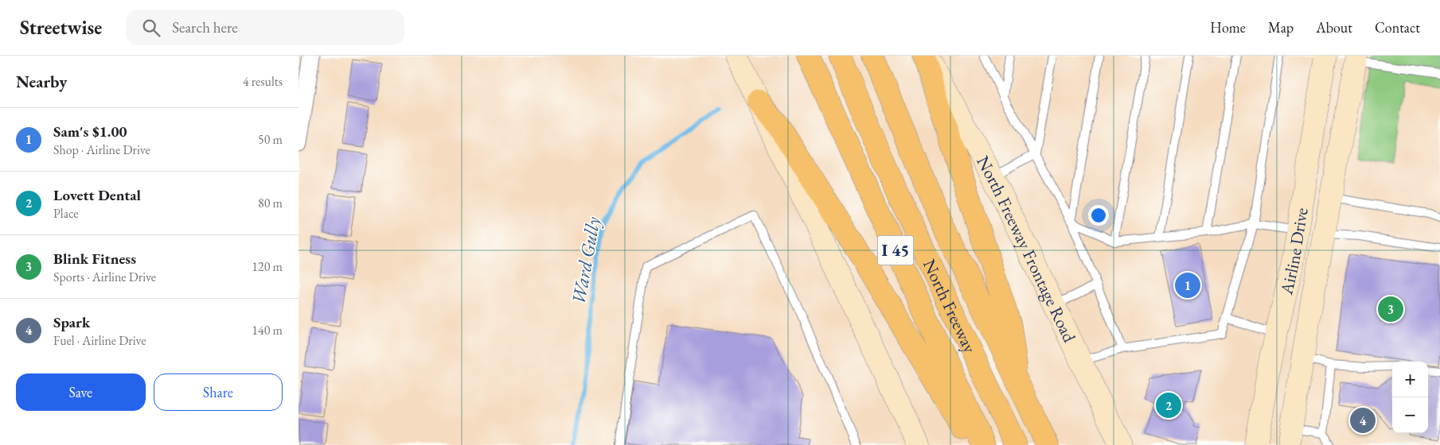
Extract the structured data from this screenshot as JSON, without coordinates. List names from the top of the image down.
{
  "streets": {
    "highway": ["I 45", "North Freeway"],
    "main road": ["North Freeway Frontage Road", "Airline Drive"]
  },
  "water": ["Ward Gully"],
  "page": {
    "header": "Streetwise",
    "search": "Search here",
    "nav": [
      "Home",
      "Map",
      "About",
      "Contact"
    ],
    "heading": ["Nearby", "4 results"],
    "list": [
      {
        "mark": "1",
        "name": "Sam's $1.00",
        "note": "Shop · Airline Drive",
        "value": "50 m"
      },
      {
        "mark": "2",
        "name": "Lovett Dental",
        "note": "Place",
        "value": "80 m"
      },
      {
        "mark": "3",
        "name": "Blink Fitness",
        "note": "Sports · Airline Drive",
        "value": "120 m"
      },
      {
        "mark": "4",
        "name": "Spark",
        "note": "Fuel · Airline Drive",
        "value": "140 m"
      }
    ],
    "pins": [
      "1",
      "3",
      "2",
      "4"
    ],
    "buttons": ["Save", "Share"],
    "map_buttons": ["+", "−"]
  }
}
